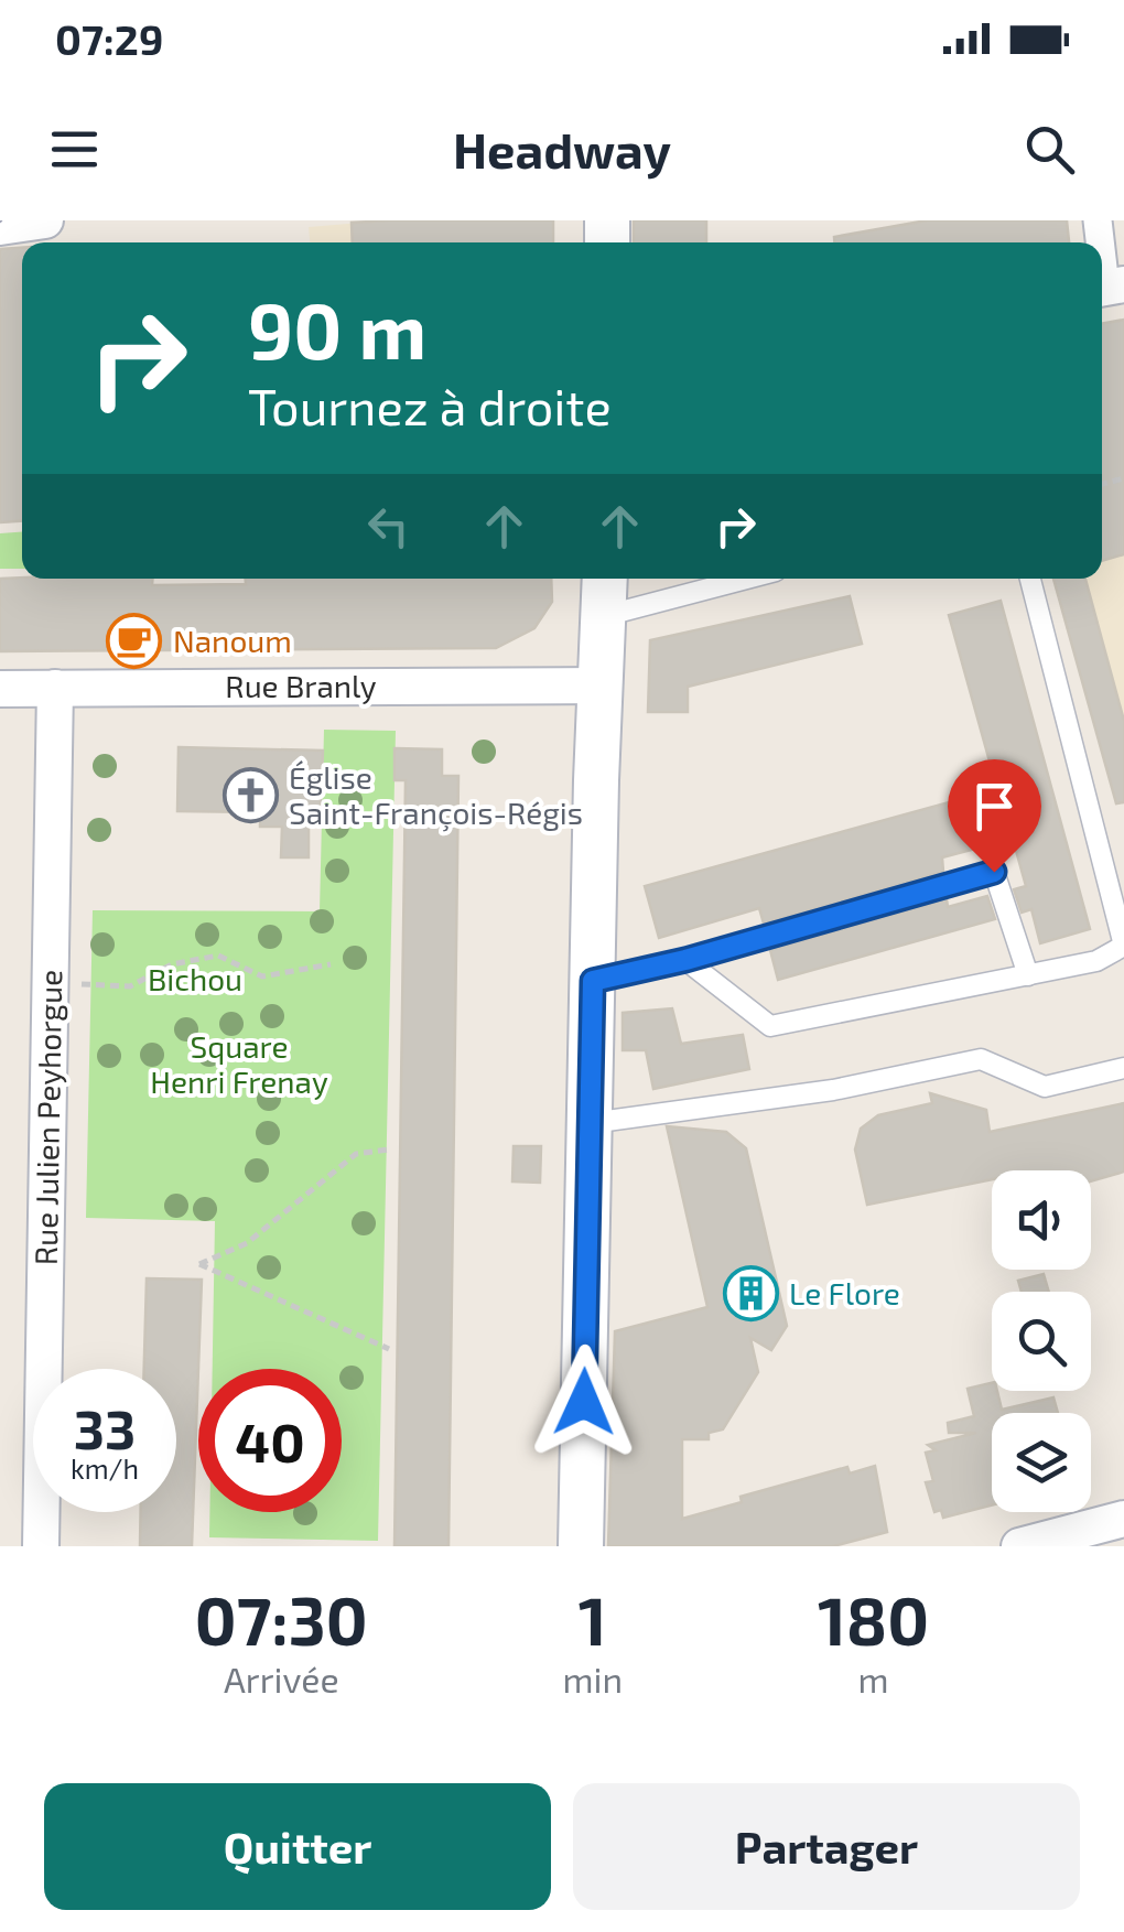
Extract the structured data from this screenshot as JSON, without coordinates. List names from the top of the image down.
{
  "streets": {
    "street": ["Rue Branly", "Rue Julien Peyhorgue"]
  },
  "crossings": [
    ["Rue Branly", "Rue Julien Peyhorgue"]
  ],
  "parks": ["Bichou", "Square Henri Frenay"],
  "places": {
    "cafe": ["Nanoum"],
    "church": ["Église Saint-François-Régis"],
    "building": ["Le Flore"]
  },
  "page": {
    "status": "07:29",
    "header": "Headway",
    "turn": ["90 m", "Tournez à droite"],
    "speed": "33 km/h",
    "limit": "40",
    "eta": [
      "07:30",
      "Arrivée",
      "1",
      "min",
      "180",
      "m"
    ],
    "buttons": ["Quitter", "Partager"]
  }
}
